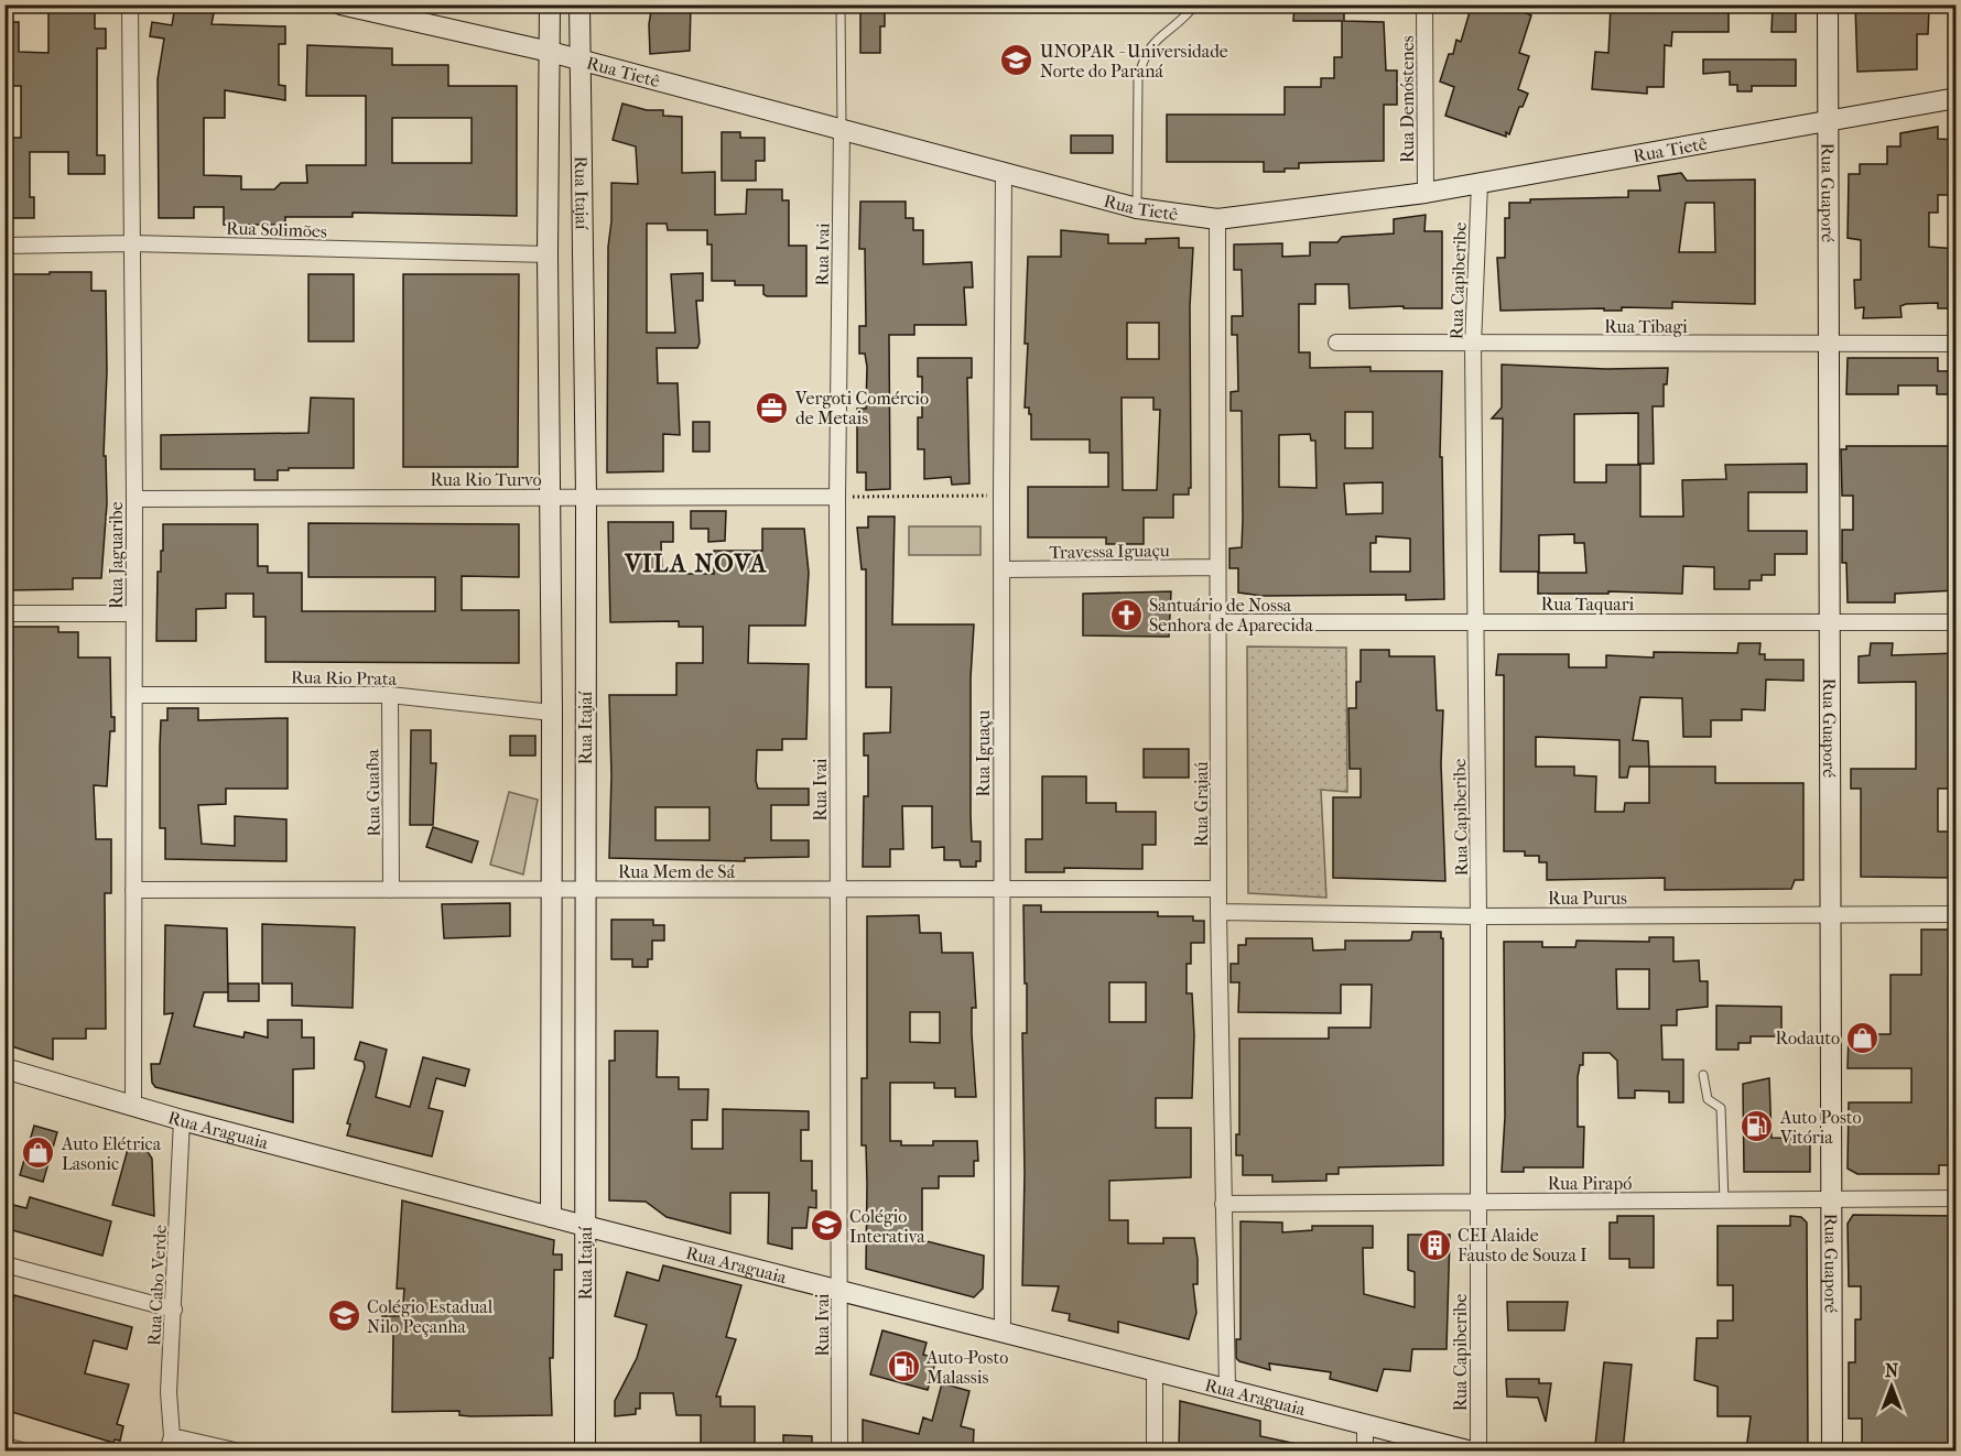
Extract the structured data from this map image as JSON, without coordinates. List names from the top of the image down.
{
  "streets": {
    "street": [
      "Rua Tietê",
      "Rua Demóstenes",
      "Rua Itajaí",
      "Rua Guaporé",
      "Rua Solimões",
      "Rua Ivai",
      "Rua Capiberibe",
      "Rua Tibagi",
      "Rua Rio Turvo",
      "Travessa Iguaçu",
      "Rua Jaguaribe",
      "Rua Taquari",
      "Rua Rio Prata",
      "Rua Iguaçu",
      "Rua Guaíba",
      "Rua Grajaú",
      "Rua Mem de Sá",
      "Rua Purus",
      "Rua Araguaia",
      "Rua Pirapó",
      "Rua Cabo Verde"
    ]
  },
  "crossings": [
    ["Rua Tietê", "Rua Demóstenes"],
    ["Rua Tietê", "Rua Itajaí"],
    ["Rua Tietê", "Rua Guaporé"],
    ["Rua Tietê", "Rua Ivai"],
    ["Rua Tietê", "Rua Capiberibe"],
    ["Rua Tietê", "Rua Iguaçu"],
    ["Rua Tietê", "Rua Grajaú"],
    ["Rua Itajaí", "Rua Solimões"],
    ["Rua Itajaí", "Rua Rio Turvo"],
    ["Rua Itajaí", "Rua Rio Prata"],
    ["Rua Itajaí", "Rua Mem de Sá"],
    ["Rua Itajaí", "Rua Araguaia"],
    ["Rua Guaporé", "Rua Tibagi"],
    ["Rua Guaporé", "Rua Taquari"],
    ["Rua Guaporé", "Rua Purus"],
    ["Rua Guaporé", "Rua Pirapó"],
    ["Rua Solimões", "Rua Jaguaribe"],
    ["Rua Ivai", "Rua Rio Turvo"],
    ["Rua Ivai", "Rua Mem de Sá"],
    ["Rua Ivai", "Rua Araguaia"],
    ["Rua Capiberibe", "Rua Tibagi"],
    ["Rua Capiberibe", "Rua Taquari"],
    ["Rua Capiberibe", "Rua Purus"],
    ["Rua Capiberibe", "Rua Pirapó"],
    ["Rua Rio Turvo", "Rua Jaguaribe"],
    ["Travessa Iguaçu", "Rua Iguaçu"],
    ["Travessa Iguaçu", "Rua Grajaú"],
    ["Rua Jaguaribe", "Rua Rio Prata"],
    ["Rua Jaguaribe", "Rua Mem de Sá"],
    ["Rua Jaguaribe", "Rua Araguaia"],
    ["Rua Taquari", "Rua Grajaú"],
    ["Rua Rio Prata", "Rua Guaíba"],
    ["Rua Iguaçu", "Rua Mem de Sá"],
    ["Rua Iguaçu", "Rua Araguaia"],
    ["Rua Guaíba", "Rua Mem de Sá"],
    ["Rua Grajaú", "Rua Mem de Sá"],
    ["Rua Grajaú", "Rua Purus"],
    ["Rua Grajaú", "Rua Araguaia"],
    ["Rua Grajaú", "Rua Pirapó"],
    ["Rua Araguaia", "Rua Cabo Verde"]
  ],
  "districts": ["VILA NOVA"],
  "places": {
    "school or university": ["UNOPAR - Universidade Norte do Paraná", "Colégio Interativa", "Colégio Estadual Nilo Peçanha"],
    "office": ["Vergoti Comércio de Metais"],
    "church": ["Santuário de Nossa Senhora de Aparecida"],
    "shop": ["Rodauto", "Auto Elétrica Lasonic"],
    "fuel station": ["Auto Posto Vitória", "Auto-Posto Malassis"],
    "building": ["CEI Alaide Fausto de Souza I"]
  },
  "north": "top"
}
